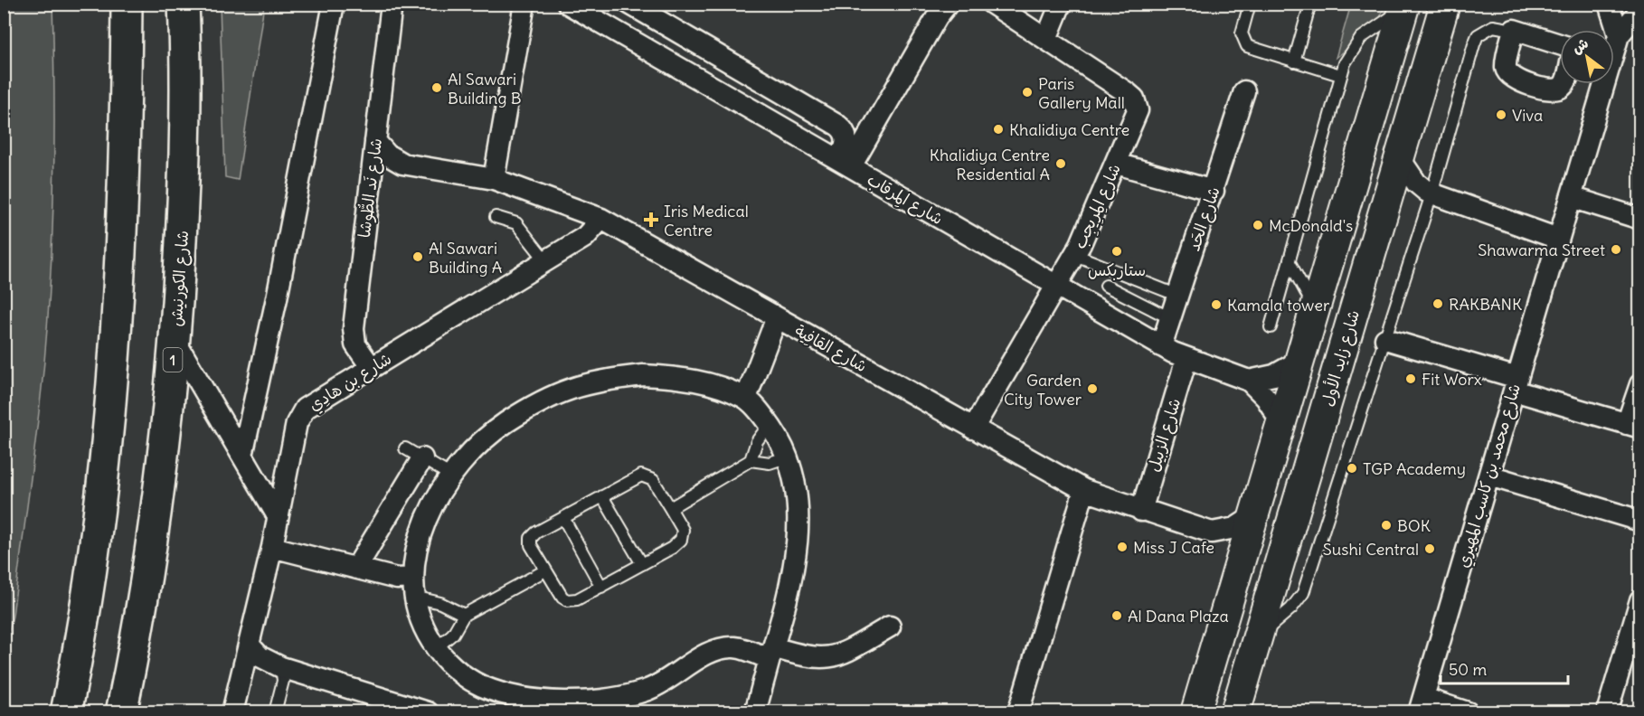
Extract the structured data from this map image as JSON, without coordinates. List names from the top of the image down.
{
  "streets": {
    "highway": ["شارع الكورنيش", "1"],
    "main road": ["شارع زايد الأول"],
    "street": [
      "شارع نَد الطُّوشا",
      "شارع المِرقاب",
      "شارع المِرِيجِب",
      "شارع الحَد",
      "شارع القافِية",
      "شارع بن هادِي",
      "شارع الزبيل",
      "شارع محمد بن كاسب المهيري"
    ]
  },
  "crossings": [
    ["شارع نَد الطُّوشا", "شارع القافِية"],
    ["شارع نَد الطُّوشا", "شارع بن هادِي"],
    ["شارع المِرقاب", "شارع المِرِيجِب"],
    ["شارع المِرقاب", "شارع الحَد"],
    ["شارع المِرقاب", "شارع الزبيل"],
    ["شارع المِرِيجِب", "شارع القافِية"],
    ["شارع القافِية", "شارع بن هادِي"],
    ["شارع القافِية", "شارع الزبيل"]
  ],
  "places": {
    "other": [
      "Al Sawari Building B",
      "Paris Gallery Mall",
      "Viva",
      "Khalidiya Centre",
      "Khalidiya Centre Residential A",
      "McDonald's",
      "Shawarma Street",
      "ستاربكس",
      "Al Sawari Building A",
      "RAKBANK",
      "Kamala tower",
      "Fit Worx",
      "Garden City Tower",
      "TGP Academy",
      "BOK",
      "Miss J Cafe",
      "Sushi Central",
      "Al Dana Plaza"
    ],
    "health": ["Iris Medical Centre"]
  },
  "scale_bar": "50 m",
  "north": "top left"
}
